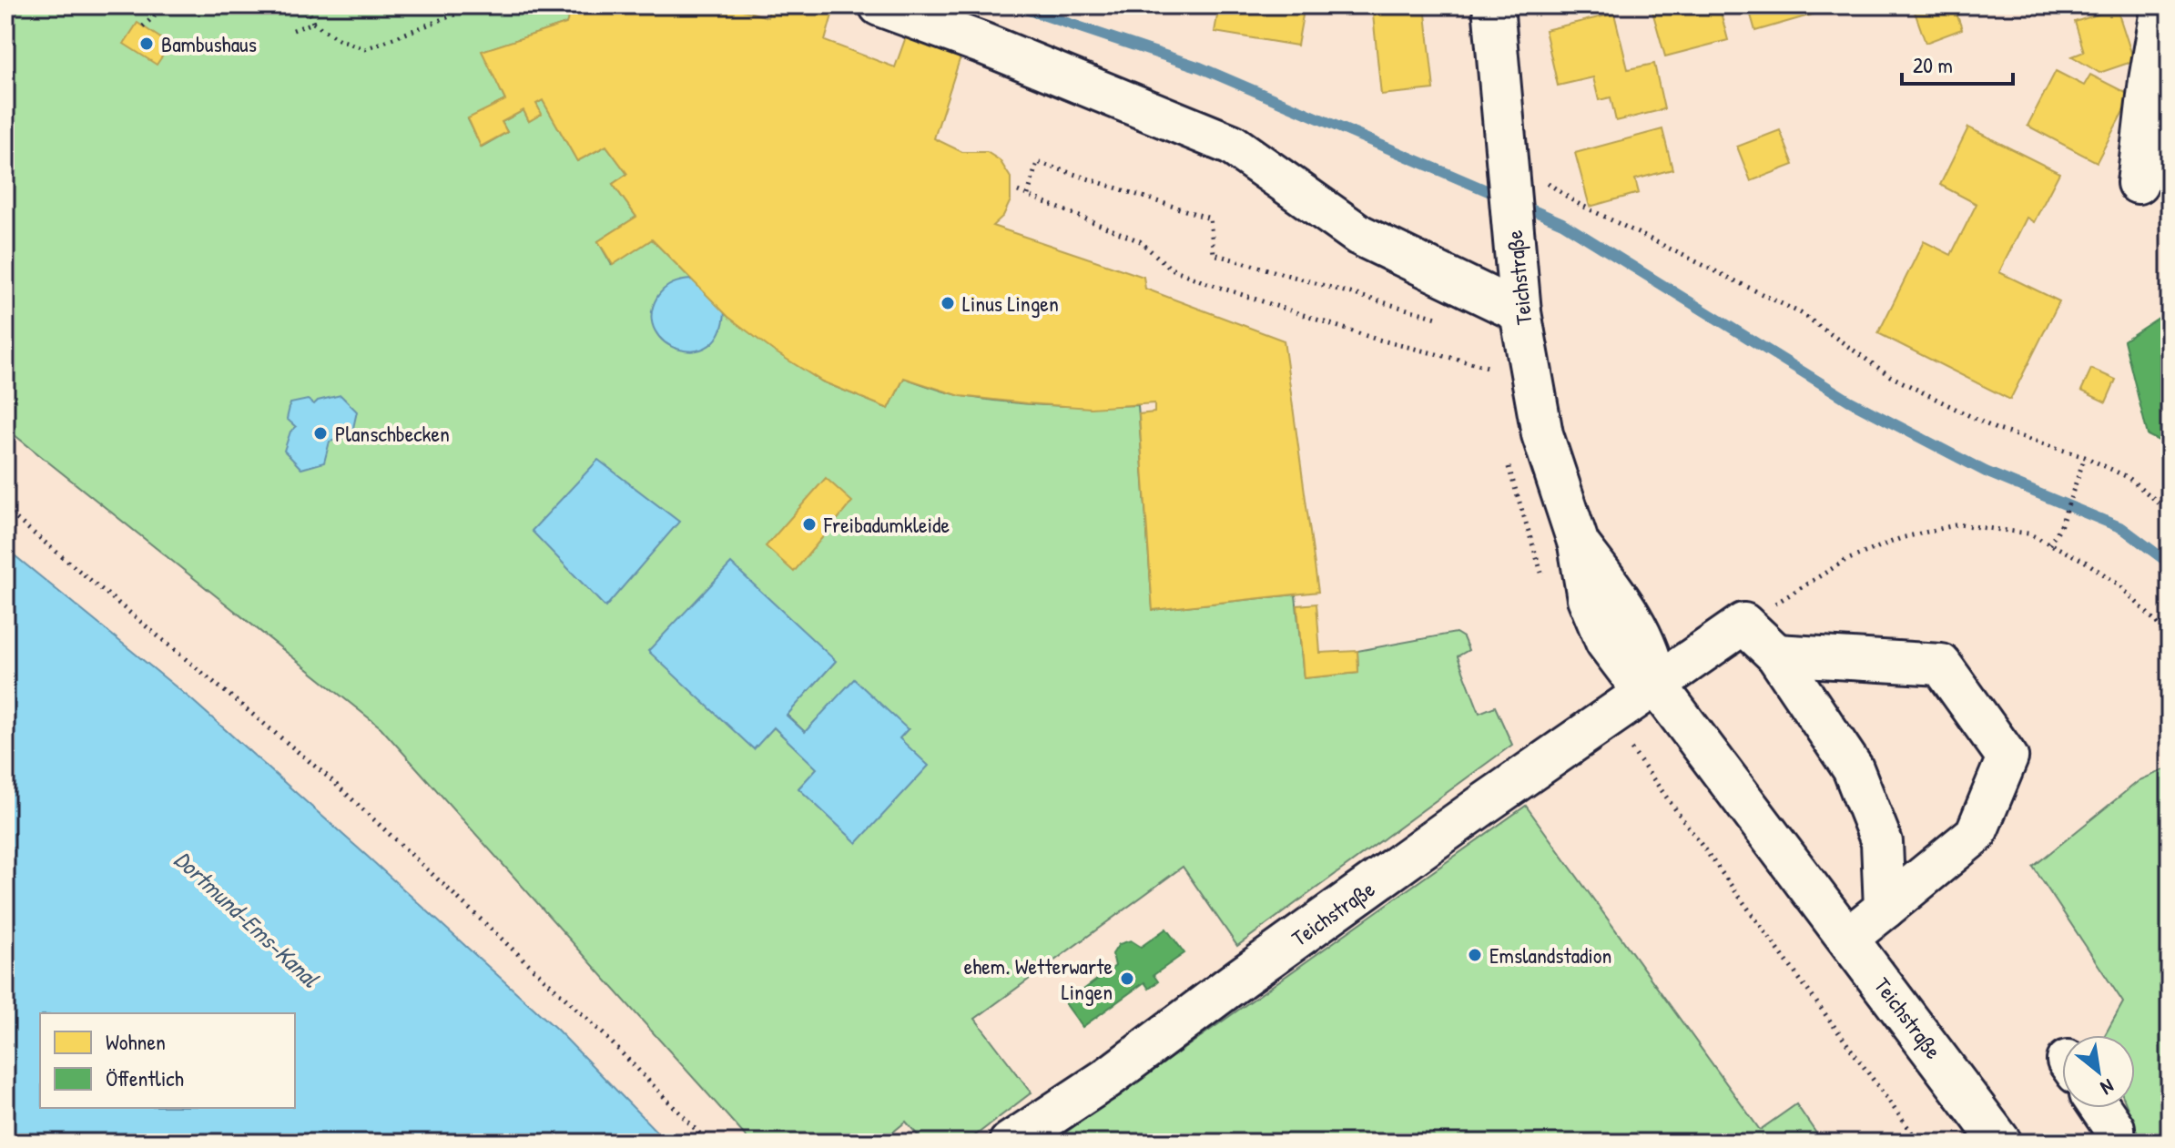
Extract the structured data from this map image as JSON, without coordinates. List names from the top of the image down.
{
  "streets": {
    "street": ["Teichstraße"]
  },
  "water": ["Dortmund-Ems-Kanal"],
  "places": [
    "Bambushaus",
    "Linus Lingen",
    "Planschbecken",
    "Freibadumkleide",
    "Emslandstadion",
    "ehem. Wetterwarte Lingen"
  ],
  "legend": ["Wohnen", "Öffentlich"],
  "scale_bar": "20 m",
  "north": "bottom right"
}
